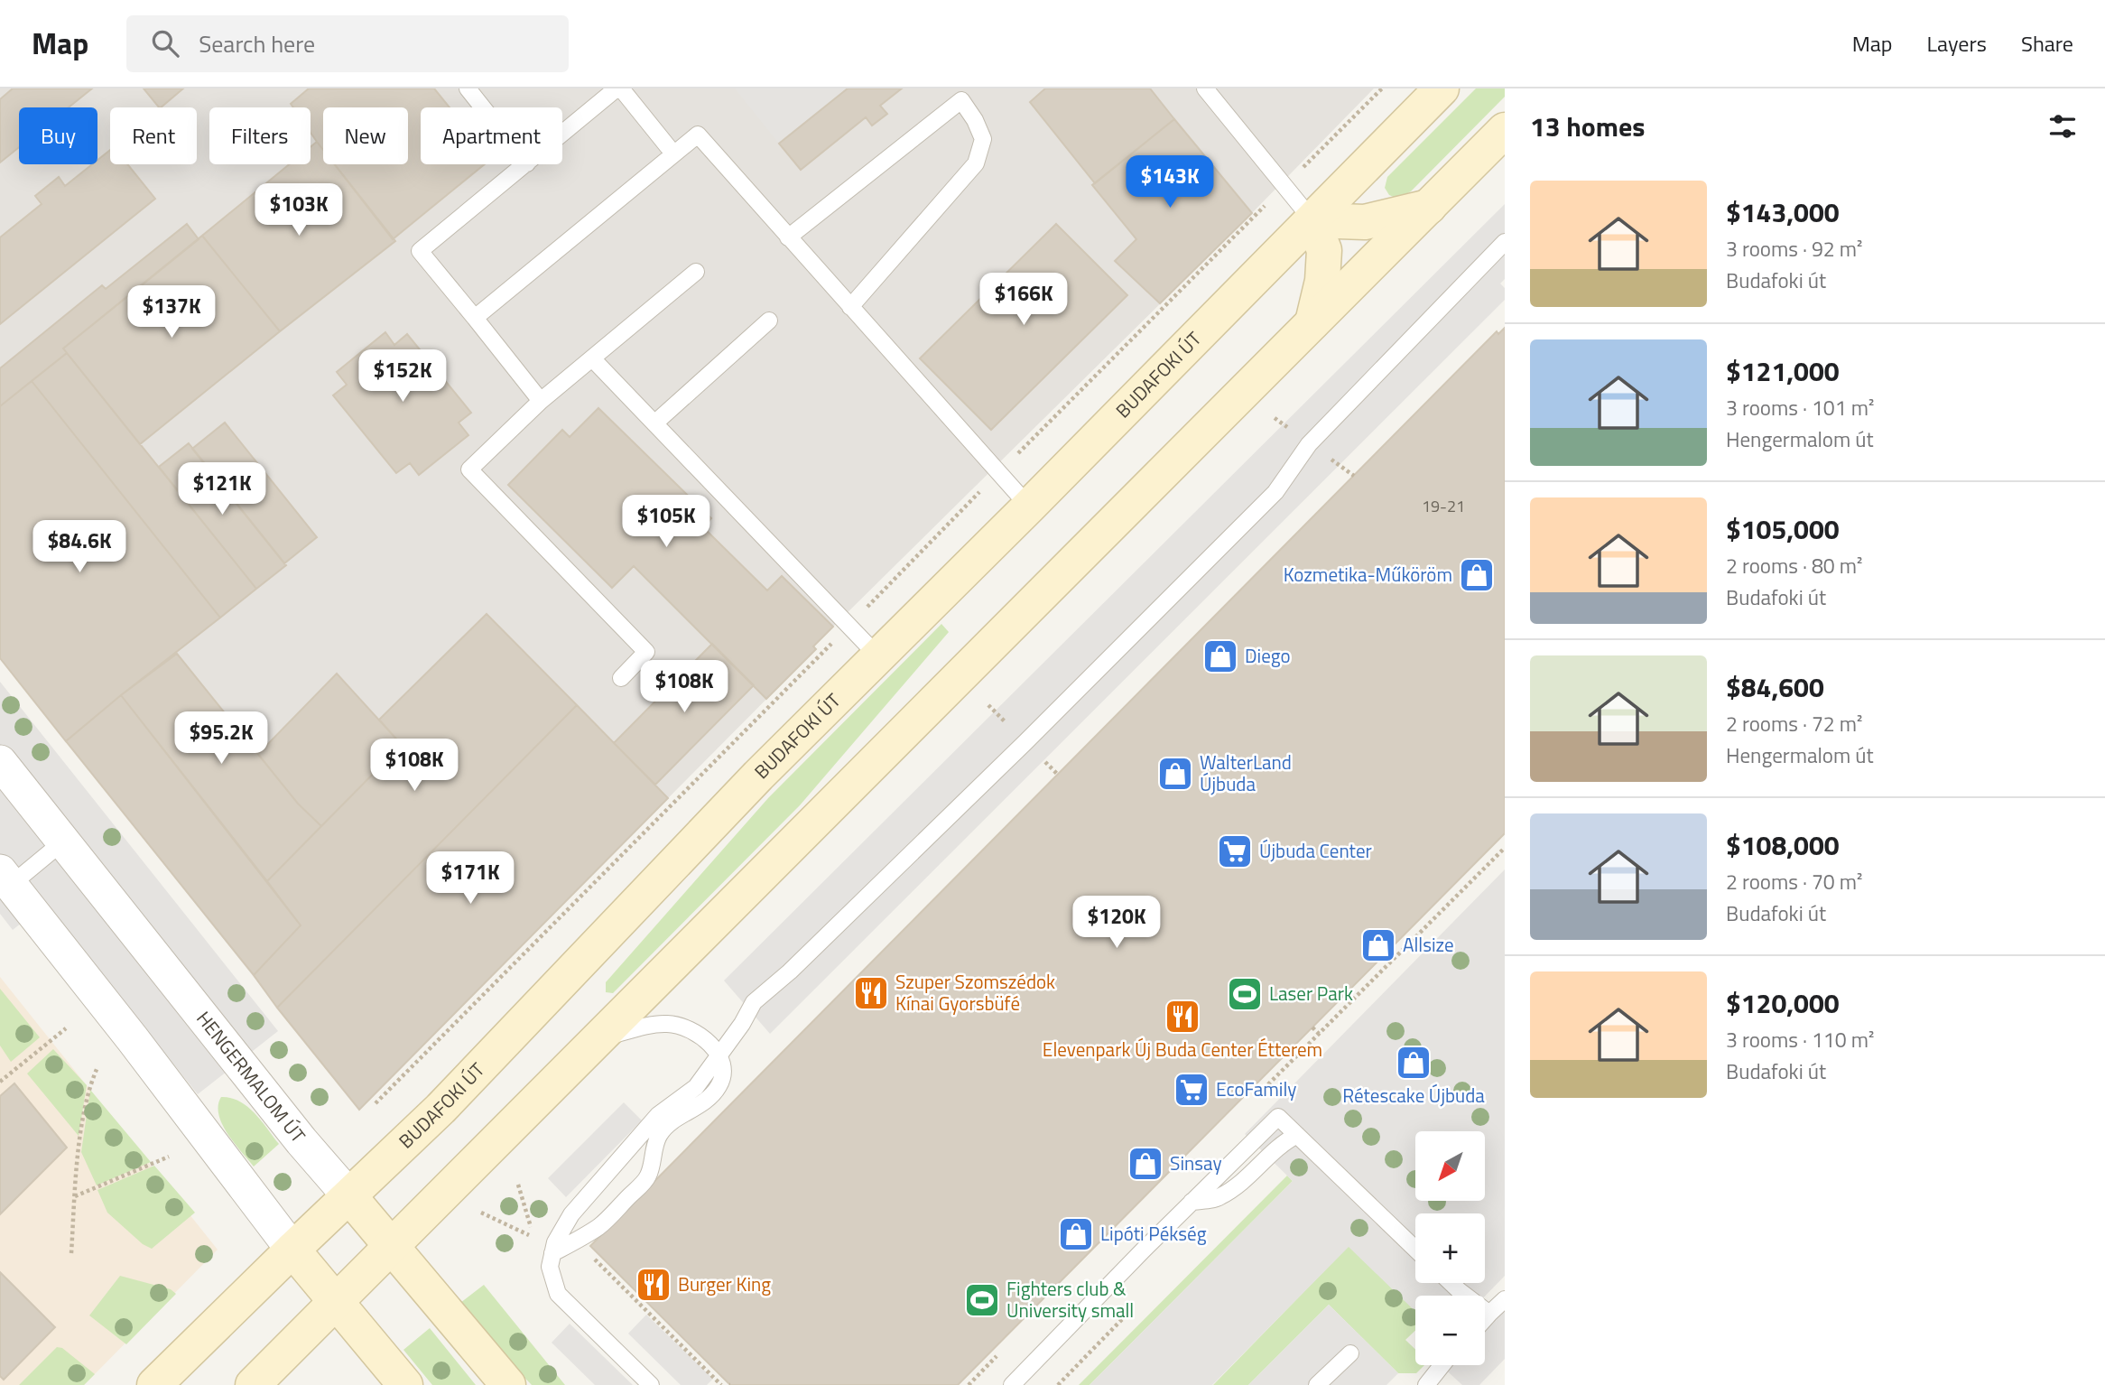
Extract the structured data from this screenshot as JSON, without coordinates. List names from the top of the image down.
{
  "streets": {
    "main road": ["BUDAFOKI ÚT", "HENGERMALOM ÚT"]
  },
  "crossings": [
    ["BUDAFOKI ÚT", "HENGERMALOM ÚT"]
  ],
  "places": {
    "shop": [
      "Kozmetika-Műköröm",
      "Diego",
      "WalterLand Újbuda",
      "Allsize",
      "Rétescake Újbuda",
      "Sinsay",
      "Lipóti Pékség"
    ],
    "supermarket": ["Újbuda Center", "EcoFamily"],
    "restaurant": ["Szuper Szomszédok Kínai Gyorsbüfé", "Elevenpark Új Buda Center Étterem", "Burger King"],
    "sports": ["Laser Park", "Fighters club & University small"]
  },
  "house_numbers": ["19-21"],
  "north": "bottom left",
  "page": {
    "header": "Map",
    "search": "Search here",
    "nav": ["Map", "Layers", "Share"],
    "heading": "13 homes",
    "chip": [
      "Buy",
      "Rent",
      "Filters",
      "New",
      "Apartment"
    ],
    "price": [
      "$143K",
      "$103K",
      "$166K",
      "$137K",
      "$152K",
      "$121K",
      "$105K",
      "$84.6K",
      "$108K",
      "$95.2K",
      "$108K",
      "$171K",
      "$120K"
    ],
    "list": [
      {
        "name": "$143,000",
        "note": "3 rooms · 92 m² · Budafoki út"
      },
      {
        "name": "$121,000",
        "note": "3 rooms · 101 m² · Hengermalom út"
      },
      {
        "name": "$105,000",
        "note": "2 rooms · 80 m² · Budafoki út"
      },
      {
        "name": "$84,600",
        "note": "2 rooms · 72 m² · Hengermalom út"
      },
      {
        "name": "$108,000",
        "note": "2 rooms · 70 m² · Budafoki út"
      },
      {
        "name": "$120,000",
        "note": "3 rooms · 110 m² · Budafoki út"
      }
    ],
    "map_buttons": ["+", "−"]
  }
}
